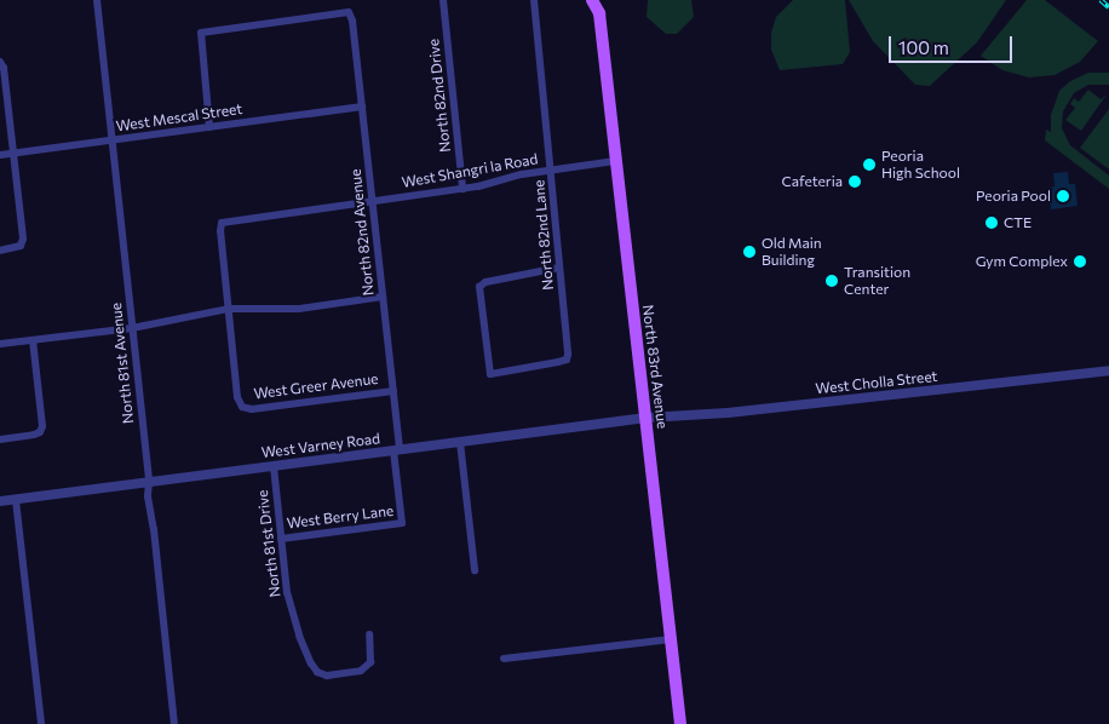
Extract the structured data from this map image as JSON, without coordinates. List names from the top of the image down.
{
  "streets": {
    "main road": ["North 83rd Avenue"],
    "street": [
      "North 82nd Drive",
      "West Mescal Street",
      "West Shangri la Road",
      "North 82nd Avenue",
      "North 82nd Lane",
      "North 81st Avenue",
      "West Cholla Street",
      "West Greer Avenue",
      "West Varney Road",
      "West Berry Lane",
      "North 81st Drive"
    ]
  },
  "crossings": [
    ["North 82nd Drive", "West Shangri la Road"],
    ["West Mescal Street", "North 82nd Avenue"],
    ["West Mescal Street", "North 81st Avenue"],
    ["West Shangri la Road", "North 82nd Avenue"],
    ["West Shangri la Road", "North 82nd Lane"],
    ["West Shangri la Road", "North 83rd Avenue"],
    ["West Shangri la Road", "West Greer Avenue"],
    ["North 82nd Avenue", "West Greer Avenue"],
    ["North 82nd Avenue", "West Varney Road"],
    ["North 82nd Avenue", "West Berry Lane"],
    ["North 81st Avenue", "West Varney Road"],
    ["North 83rd Avenue", "West Cholla Street"],
    ["North 83rd Avenue", "West Varney Road"],
    ["West Cholla Street", "West Varney Road"],
    ["West Varney Road", "North 81st Drive"],
    ["West Berry Lane", "North 81st Drive"]
  ],
  "places": [
    "Peoria High School",
    "Cafeteria",
    "Peoria Pool",
    "CTE",
    "Old Main Building",
    "Gym Complex",
    "Transition Center"
  ],
  "scale_bar": "100 m"
}
